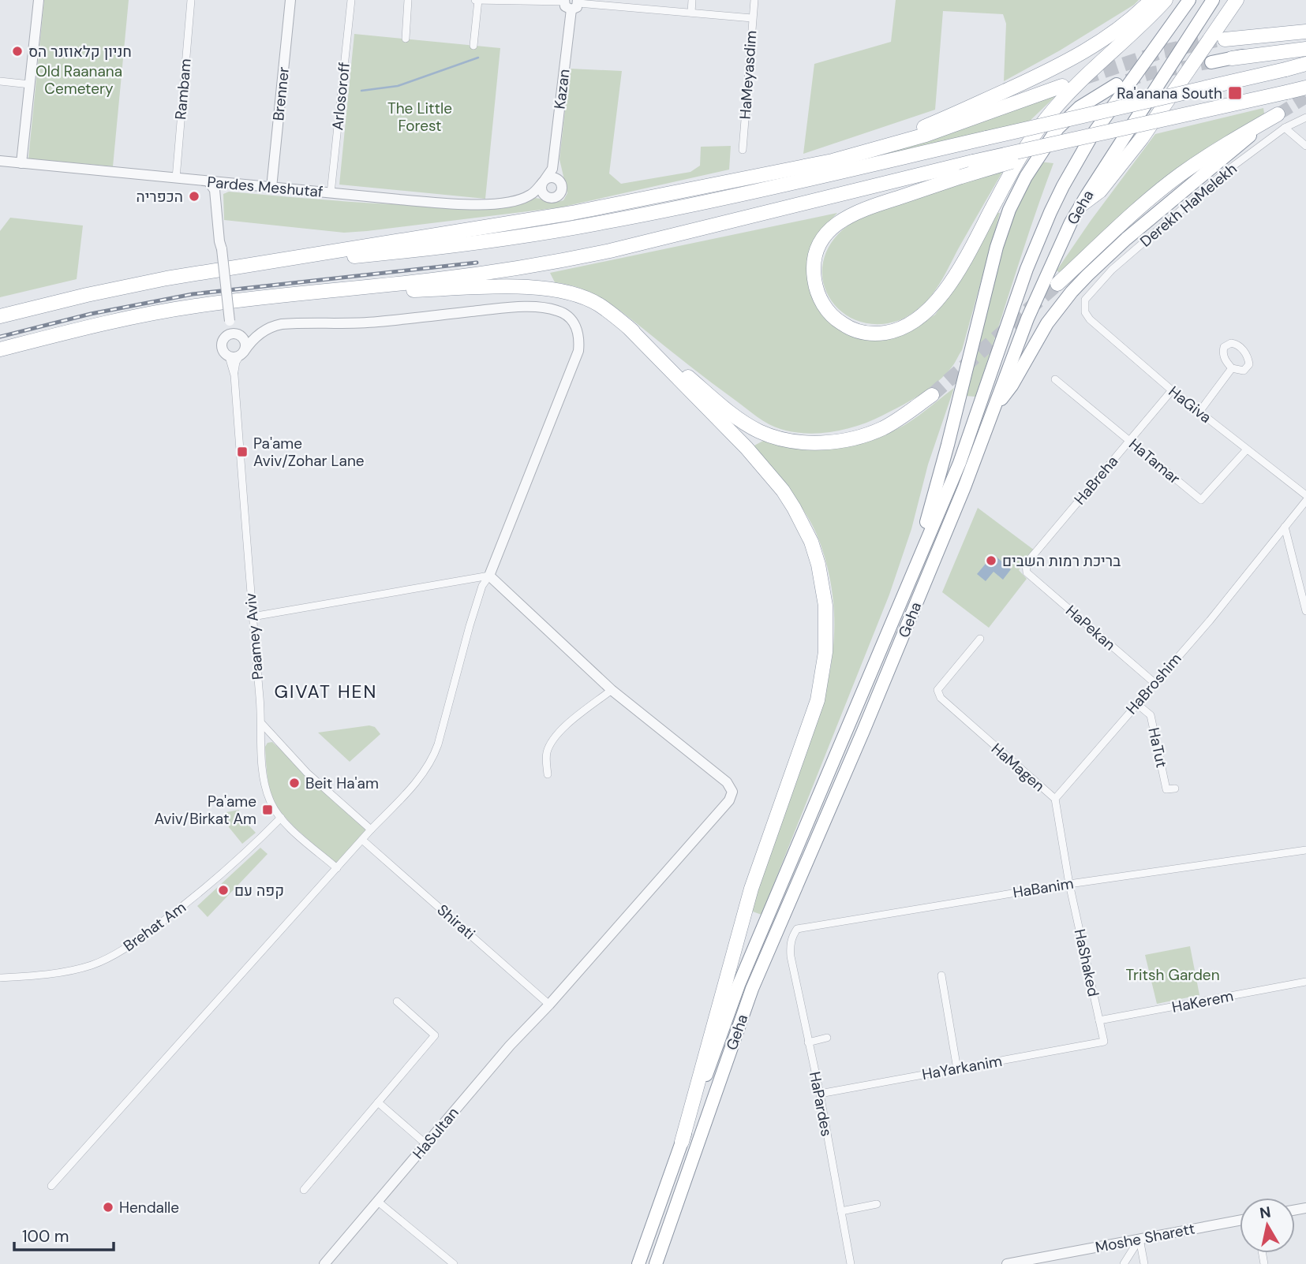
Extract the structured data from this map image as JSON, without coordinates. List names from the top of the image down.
{
  "streets": {
    "highway": ["Geha"],
    "street": [
      "HaMeyasdim",
      "Rambam",
      "Kazan",
      "Brenner",
      "Arlosoroff",
      "Pardes Meshutaf",
      "Derekh HaMelekh",
      "HaGiva",
      "HaTamar",
      "HaBreha",
      "HaPekan",
      "Paamey Aviv",
      "HaBroshim",
      "HaTut",
      "HaMagen",
      "HaBanim",
      "Shirati",
      "Brehat Am",
      "HaShaked",
      "HaKerem",
      "HaYarkanim",
      "HaPardes",
      "HaSultan",
      "Moshe Sharett"
    ]
  },
  "crossings": [
    ["Rambam", "Pardes Meshutaf"],
    ["Kazan", "Pardes Meshutaf"],
    ["Brenner", "Pardes Meshutaf"],
    ["Arlosoroff", "Pardes Meshutaf"],
    ["Derekh HaMelekh", "HaGiva"],
    ["HaGiva", "HaTamar"],
    ["HaGiva", "HaBreha"],
    ["HaTamar", "HaBreha"],
    ["HaBreha", "HaPekan"],
    ["HaPekan", "HaBroshim"],
    ["Paamey Aviv", "Brehat Am"],
    ["HaBroshim", "HaTut"],
    ["HaBroshim", "HaMagen"],
    ["HaBanim", "HaShaked"],
    ["HaBanim", "HaPardes"],
    ["Shirati", "HaSultan"],
    ["HaShaked", "HaKerem"],
    ["HaShaked", "HaYarkanim"],
    ["HaYarkanim", "HaPardes"]
  ],
  "districts": ["GIVAT HEN"],
  "parks": ["Old Raanana Cemetery", "The Little Forest", "Tritsh Garden"],
  "places": {
    "other": [
      "חניון קלאוזנר הס",
      "הכפריה",
      "בריכת רמות השבים",
      "Beit Ha'am",
      "קפה עם",
      "Hendalle"
    ],
    "transit": ["Ra'anana South", "Pa'ame Aviv/Zohar Lane", "Pa'ame Aviv/Birkat Am"]
  },
  "scale_bar": "100 m",
  "north": "top"
}
